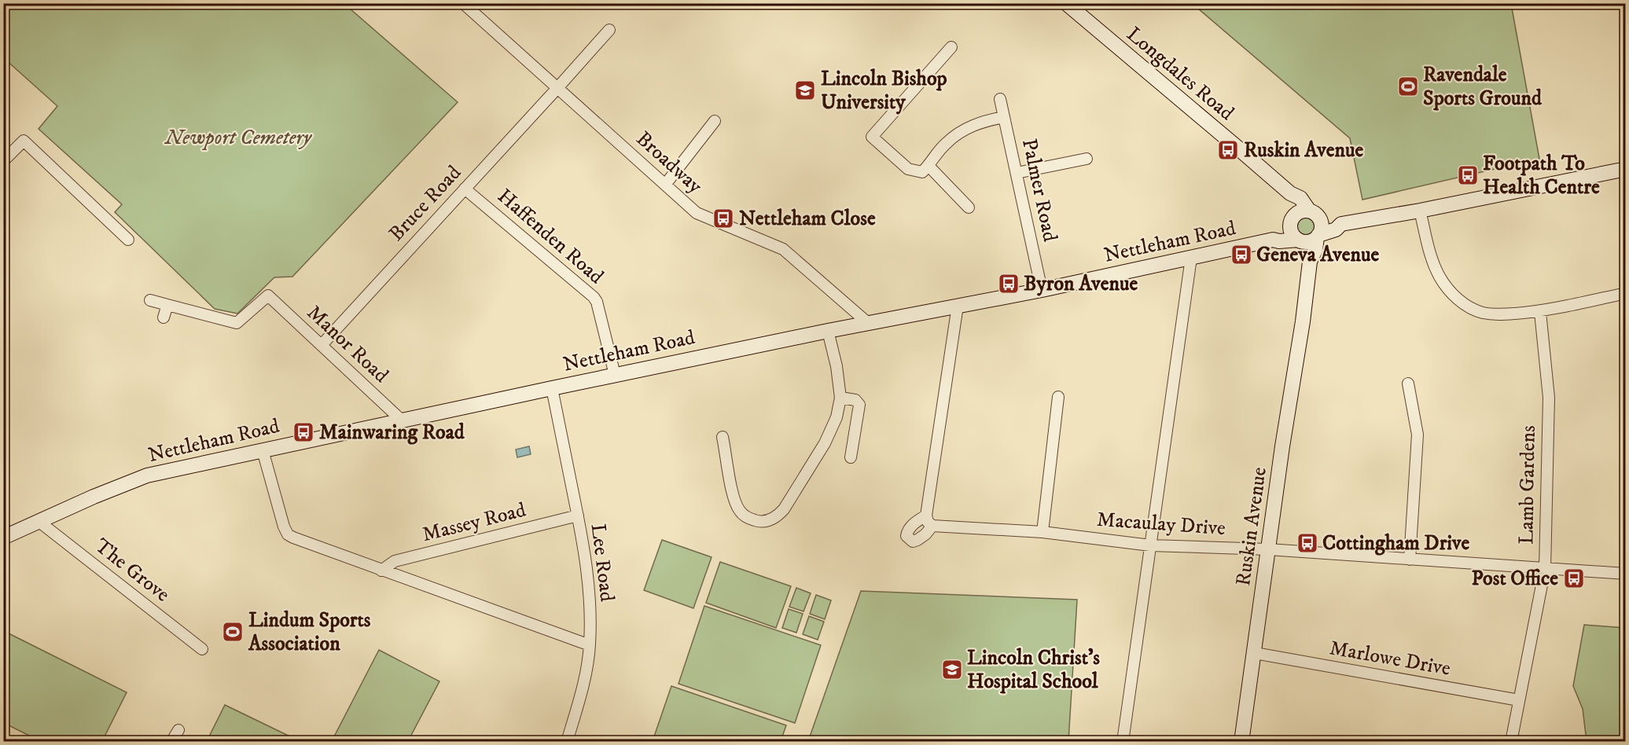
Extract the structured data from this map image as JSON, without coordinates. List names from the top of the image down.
{
  "streets": {
    "street": [
      "Longdales Road",
      "Broadway",
      "Palmer Road",
      "Bruce Road",
      "Haffenden Road",
      "Nettleham Road",
      "Manor Road",
      "Lamb Gardens",
      "Massey Road",
      "Macaulay Drive",
      "Ruskin Avenue",
      "Lee Road",
      "The Grove",
      "Marlowe Drive"
    ]
  },
  "crossings": [
    ["Longdales Road", "Nettleham Road"],
    ["Longdales Road", "Ruskin Avenue"],
    ["Broadway", "Bruce Road"],
    ["Broadway", "Nettleham Road"],
    ["Palmer Road", "Nettleham Road"],
    ["Bruce Road", "Haffenden Road"],
    ["Bruce Road", "Manor Road"],
    ["Haffenden Road", "Nettleham Road"],
    ["Nettleham Road", "Manor Road"],
    ["Nettleham Road", "Ruskin Avenue"],
    ["Nettleham Road", "Lee Road"],
    ["Nettleham Road", "The Grove"],
    ["Lamb Gardens", "Macaulay Drive"],
    ["Lamb Gardens", "Marlowe Drive"],
    ["Massey Road", "Lee Road"],
    ["Macaulay Drive", "Ruskin Avenue"],
    ["Ruskin Avenue", "Marlowe Drive"]
  ],
  "parks": ["Newport Cemetery"],
  "places": {
    "sports": ["Ravendale Sports Ground", "Lindum Sports Association"],
    "school or university": ["Lincoln Bishop University", "Lincoln Christ's Hospital School"],
    "bus stop": [
      "Ruskin Avenue",
      "Footpath To Health Centre",
      "Nettleham Close",
      "Geneva Avenue",
      "Byron Avenue",
      "Mainwaring Road",
      "Cottingham Drive",
      "Post Office"
    ]
  }
}
